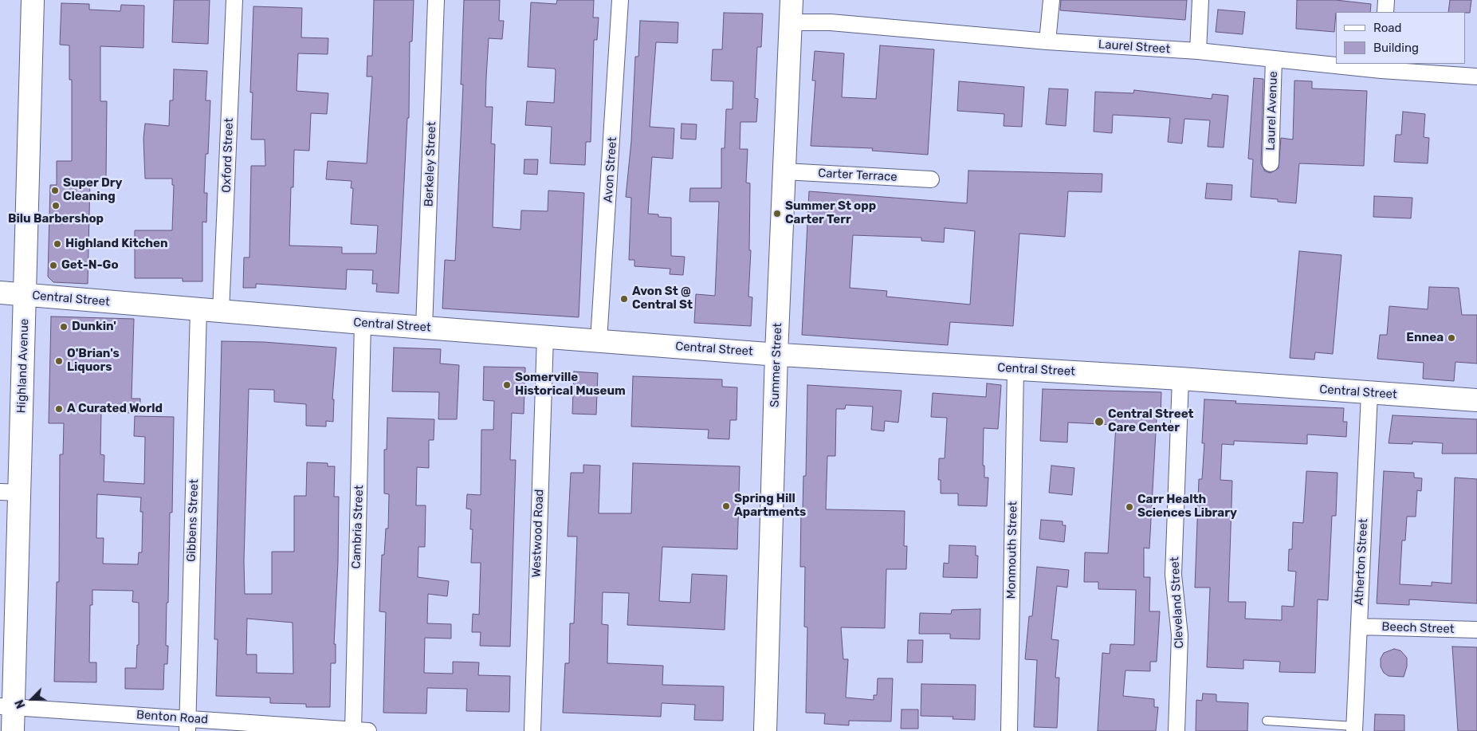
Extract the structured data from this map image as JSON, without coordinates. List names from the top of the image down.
{
  "streets": {
    "street": [
      "Laurel Street",
      "Laurel Avenue",
      "Oxford Street",
      "Berkeley Street",
      "Avon Street",
      "Carter Terrace",
      "Central Street",
      "Summer Street",
      "Highland Avenue",
      "Gibbens Street",
      "Cambria Street",
      "Westwood Road",
      "Monmouth Street",
      "Atherton Street",
      "Cleveland Street",
      "Beech Street",
      "Benton Road"
    ]
  },
  "crossings": [
    ["Laurel Street", "Laurel Avenue"],
    ["Laurel Street", "Summer Street"],
    ["Oxford Street", "Central Street"],
    ["Berkeley Street", "Central Street"],
    ["Avon Street", "Central Street"],
    ["Carter Terrace", "Summer Street"],
    ["Central Street", "Summer Street"],
    ["Central Street", "Highland Avenue"],
    ["Central Street", "Gibbens Street"],
    ["Central Street", "Cambria Street"],
    ["Central Street", "Westwood Road"],
    ["Central Street", "Monmouth Street"],
    ["Central Street", "Atherton Street"],
    ["Central Street", "Cleveland Street"],
    ["Highland Avenue", "Benton Road"],
    ["Gibbens Street", "Benton Road"],
    ["Cambria Street", "Benton Road"],
    ["Atherton Street", "Beech Street"]
  ],
  "places": [
    "Super Dry Cleaning",
    "Bilu Barbershop",
    "Summer St opp Carter Terr",
    "Highland Kitchen",
    "Get-N-Go",
    "Avon St @ Central St",
    "Dunkin'",
    "Ennea",
    "O'Brian's Liquors",
    "Somerville Historical Museum",
    "A Curated World",
    "Central Street Care Center",
    "Spring Hill Apartments",
    "Carr Health Sciences Library"
  ],
  "legend": ["Road", "Building"],
  "north": "bottom left"
}
